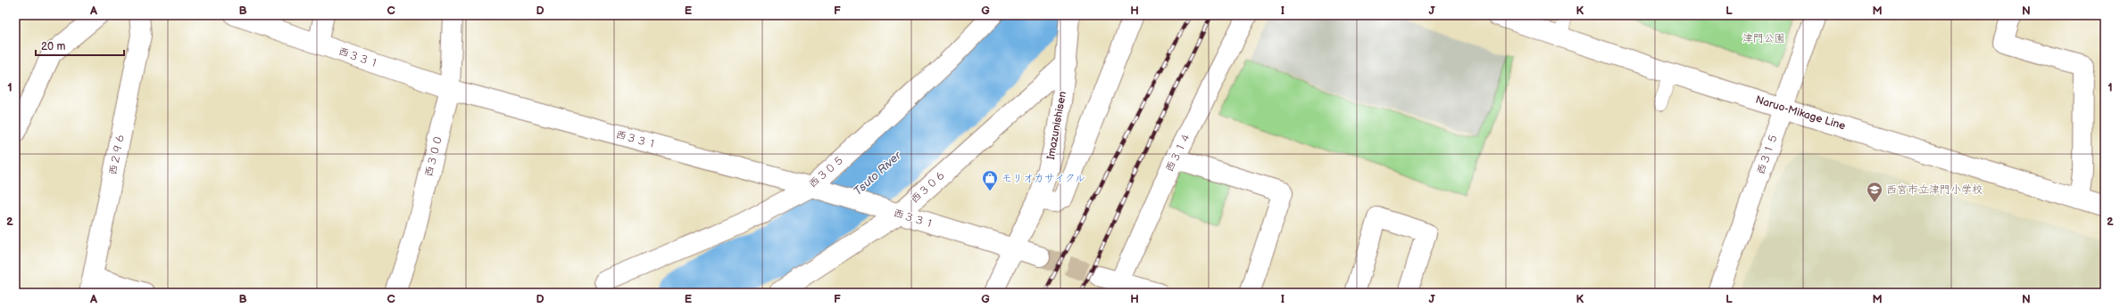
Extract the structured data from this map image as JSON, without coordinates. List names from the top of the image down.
{
  "streets": {
    "street": [
      "西３３１",
      "Naruo-Mikage Line",
      "Imazunishisen",
      "西３１４",
      "西２９６",
      "西３１５",
      "西３００",
      "西３０５",
      "西３０６"
    ]
  },
  "crossings": [
    ["西３３１", "Imazunishisen"],
    ["西３３１", "西３００"],
    ["西３３１", "西３０５"],
    ["西３３１", "西３０６"],
    ["Naruo-Mikage Line", "西３１５"],
    ["Imazunishisen", "西３０６"]
  ],
  "water": ["Tsuto River"],
  "parks": ["津門公園"],
  "places": {
    "shop": ["モリオカサイクル"],
    "school or university": ["西宮市立津門小学校"]
  },
  "scale_bar": "20 m",
  "grid": {
    "columns": [
      "A",
      "B",
      "C",
      "D",
      "E",
      "F",
      "G",
      "H",
      "I",
      "J",
      "K",
      "L",
      "M",
      "N"
    ],
    "rows": ["1", "2"]
  }
}
